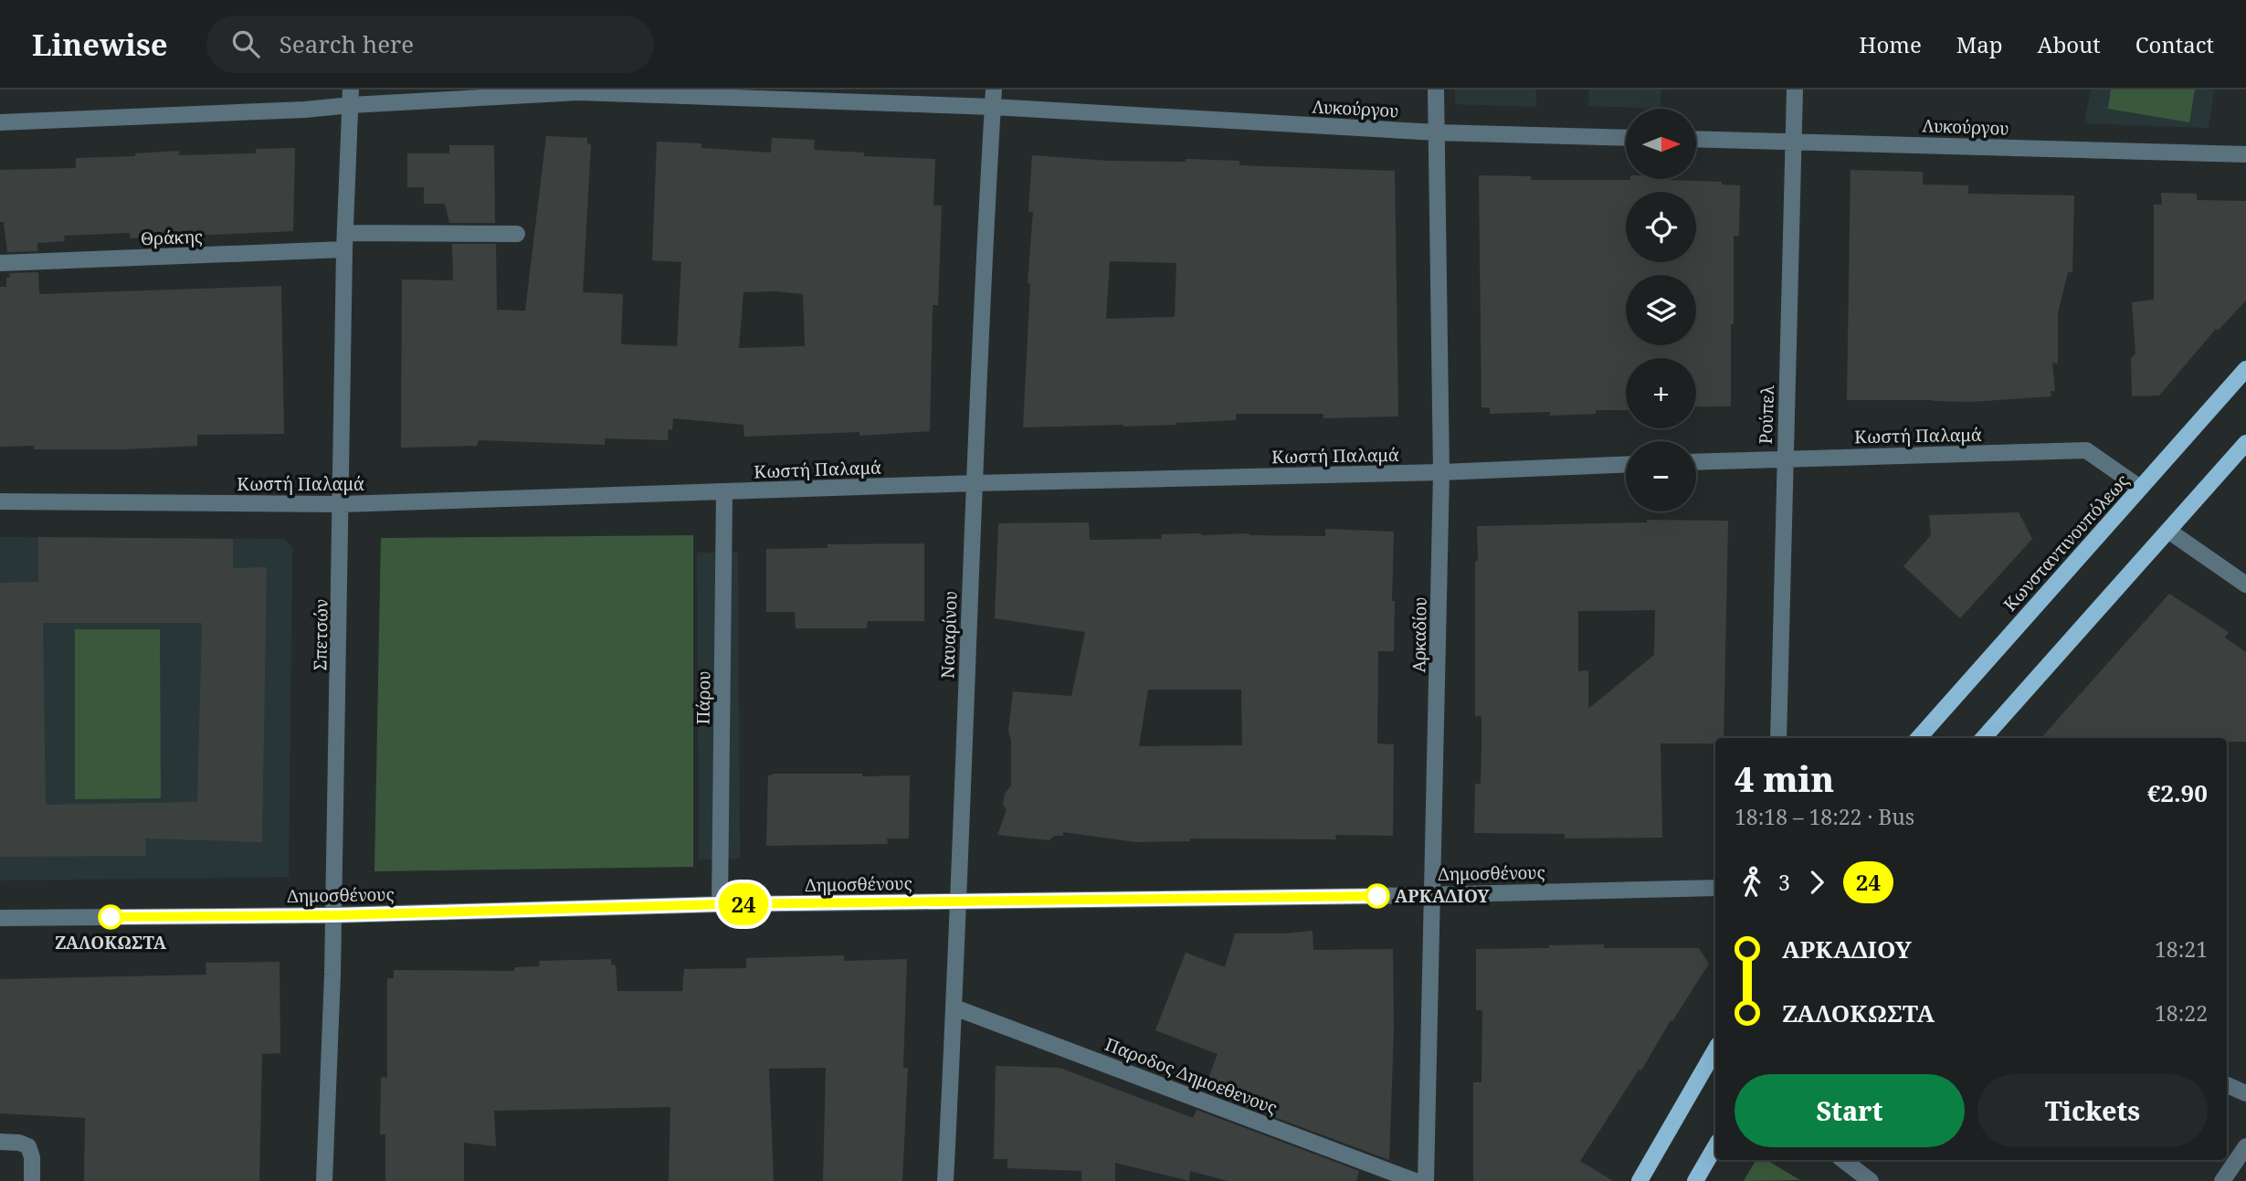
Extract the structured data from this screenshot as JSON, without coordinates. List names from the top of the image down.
{
  "streets": {
    "main road": ["Κωνσταντινουπόλεως"],
    "street": [
      "Λυκούργου",
      "Θράκης",
      "Ρούπελ",
      "Κωστή Παλαμά",
      "Σπετσών",
      "Ναυαρίνου",
      "Αρκαδίου",
      "Πάρου",
      "Δημοσθένους",
      "Παροδος Δημοεθενους"
    ]
  },
  "crossings": [
    ["Λυκούργου", "Ρούπελ"],
    ["Λυκούργου", "Σπετσών"],
    ["Λυκούργου", "Ναυαρίνου"],
    ["Λυκούργου", "Αρκαδίου"],
    ["Θράκης", "Σπετσών"],
    ["Ρούπελ", "Κωστή Παλαμά"],
    ["Κωστή Παλαμά", "Κωνσταντινουπόλεως"],
    ["Κωστή Παλαμά", "Σπετσών"],
    ["Κωστή Παλαμά", "Ναυαρίνου"],
    ["Κωστή Παλαμά", "Αρκαδίου"],
    ["Κωστή Παλαμά", "Πάρου"],
    ["Σπετσών", "Δημοσθένους"],
    ["Ναυαρίνου", "Δημοσθένους"],
    ["Ναυαρίνου", "Παροδος Δημοεθενους"],
    ["Αρκαδίου", "Δημοσθένους"],
    ["Πάρου", "Δημοσθένους"]
  ],
  "places": ["ΑΡΚΑΔΙΟΥ", "ΖΑΛΟΚΩΣΤΑ"],
  "lines": ["bus line 24"],
  "north": "right",
  "page": {
    "header": "Linewise",
    "search": "Search here",
    "nav": [
      "Home",
      "Map",
      "About",
      "Contact"
    ],
    "on_map": "24",
    "map_buttons": ["+", "−"],
    "heading": ["4 min", "18:18 – 18:22 · Bus", "€2.90"],
    "legs": ["3", "24"],
    "list": [
      {
        "name": "ΑΡΚΑΔΙΟΥ",
        "value": "18:21"
      },
      {
        "name": "ΖΑΛΟΚΩΣΤΑ",
        "value": "18:22"
      }
    ],
    "buttons": ["Start", "Tickets"]
  }
}
